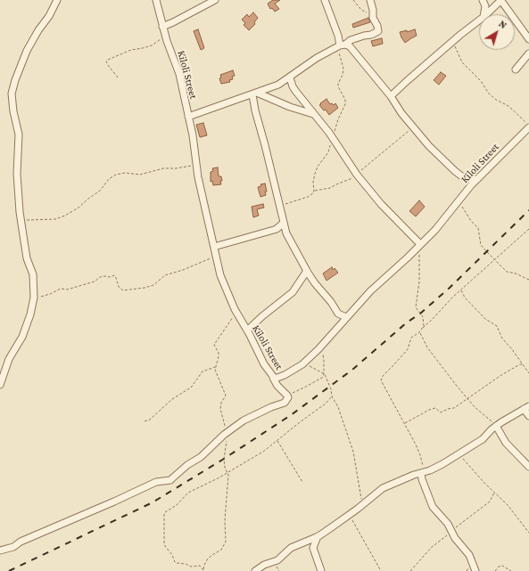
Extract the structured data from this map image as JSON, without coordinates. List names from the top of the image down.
{
  "streets": {
    "street": ["Kiloli Street"]
  },
  "north": "top right"
}
